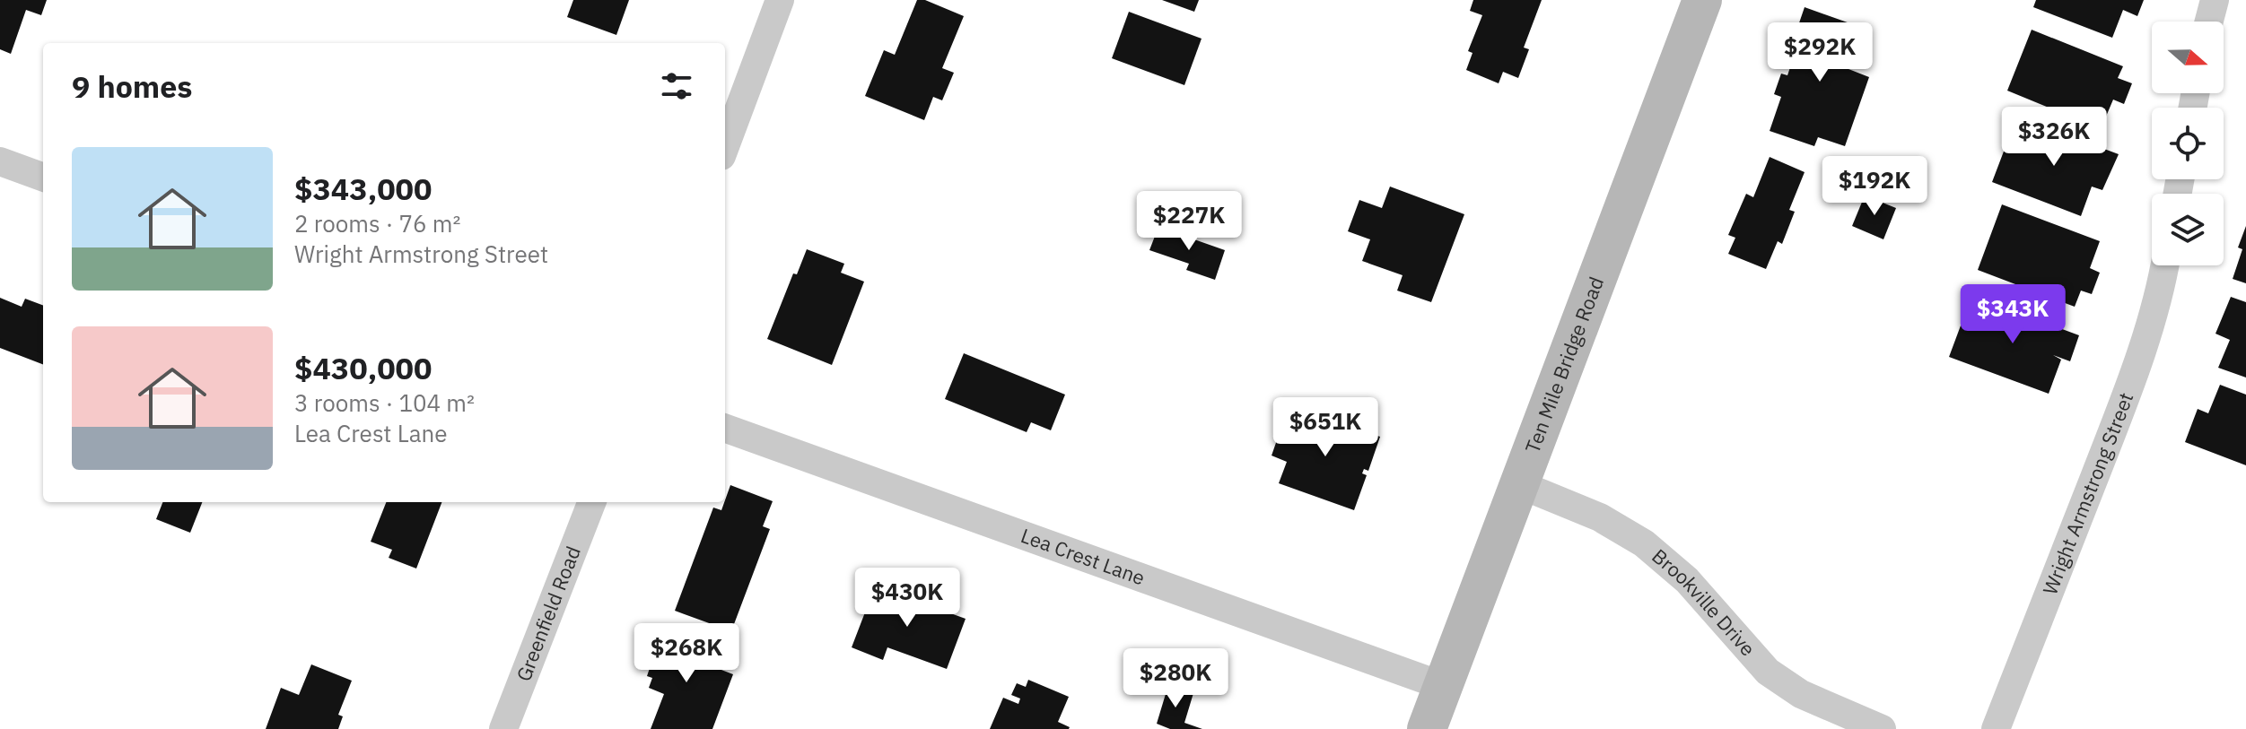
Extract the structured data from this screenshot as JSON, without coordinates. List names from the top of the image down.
{
  "streets": {
    "street": [
      "Ten Mile Bridge Road",
      "Wright Armstrong Street",
      "Lea Crest Lane",
      "Brookville Drive",
      "Greenfield Road"
    ]
  },
  "crossings": [
    ["Ten Mile Bridge Road", "Lea Crest Lane"],
    ["Ten Mile Bridge Road", "Brookville Drive"]
  ],
  "north": "right",
  "page": {
    "price": [
      "$292K",
      "$326K",
      "$192K",
      "$227K",
      "$343K",
      "$651K",
      "$430K",
      "$268K",
      "$280K"
    ],
    "heading": "9 homes",
    "list": [
      {
        "name": "$343,000",
        "note": "2 rooms · 76 m² · Wright Armstrong Street"
      },
      {
        "name": "$430,000",
        "note": "3 rooms · 104 m² · Lea Crest Lane"
      }
    ]
  }
}
